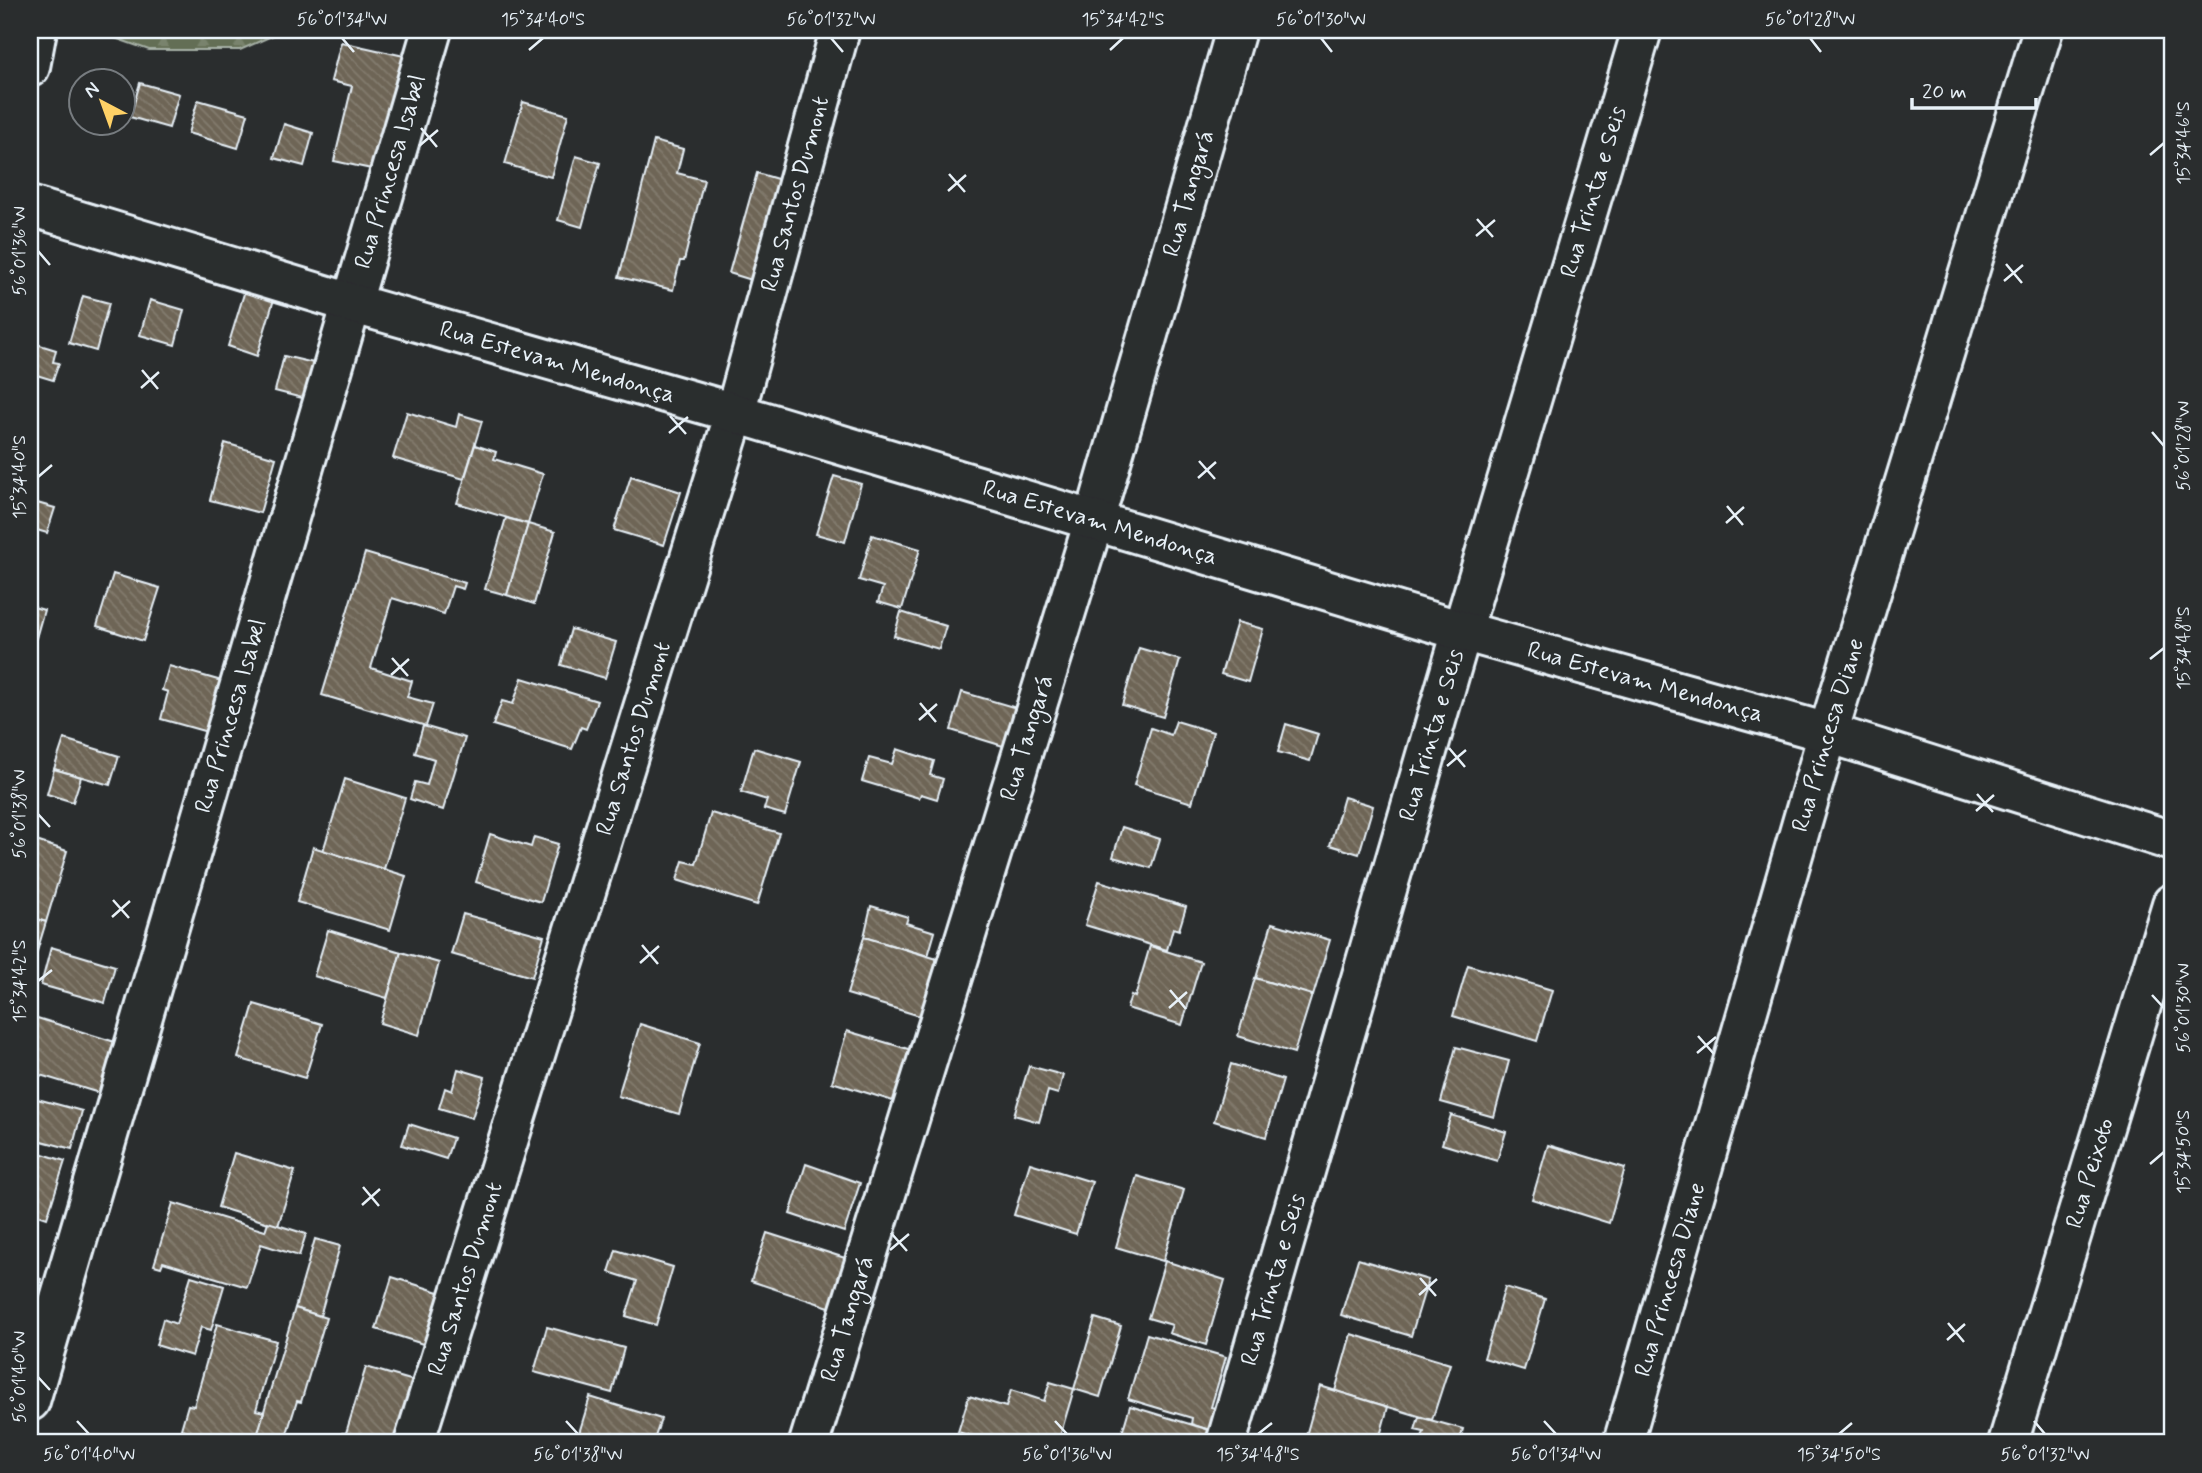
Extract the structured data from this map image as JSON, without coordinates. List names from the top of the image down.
{
  "streets": {
    "street": [
      "Rua Princesa Isabel",
      "Rua Trinta e Seis",
      "Rua Tangará",
      "Rua Santos Dumont",
      "Rua Estevam Mendonça",
      "Rua Princesa Diane",
      "Rua Peixoto"
    ]
  },
  "crossings": [
    ["Rua Princesa Isabel", "Rua Estevam Mendonça"],
    ["Rua Trinta e Seis", "Rua Estevam Mendonça"],
    ["Rua Tangará", "Rua Estevam Mendonça"],
    ["Rua Santos Dumont", "Rua Estevam Mendonça"],
    ["Rua Estevam Mendonça", "Rua Princesa Diane"]
  ],
  "scale_bar": "20 m",
  "north": "top left",
  "coordinates": [
    "56°01'34\"W",
    "15°34'40\"S",
    "56°01'32\"W",
    "15°34'42\"S",
    "56°01'30\"W",
    "56°01'28\"W",
    "15°34'46\"S",
    "56°01'36\"W",
    "15°34'48\"S",
    "56°01'38\"W",
    "15°34'50\"S",
    "56°01'40\"W"
  ]
}
